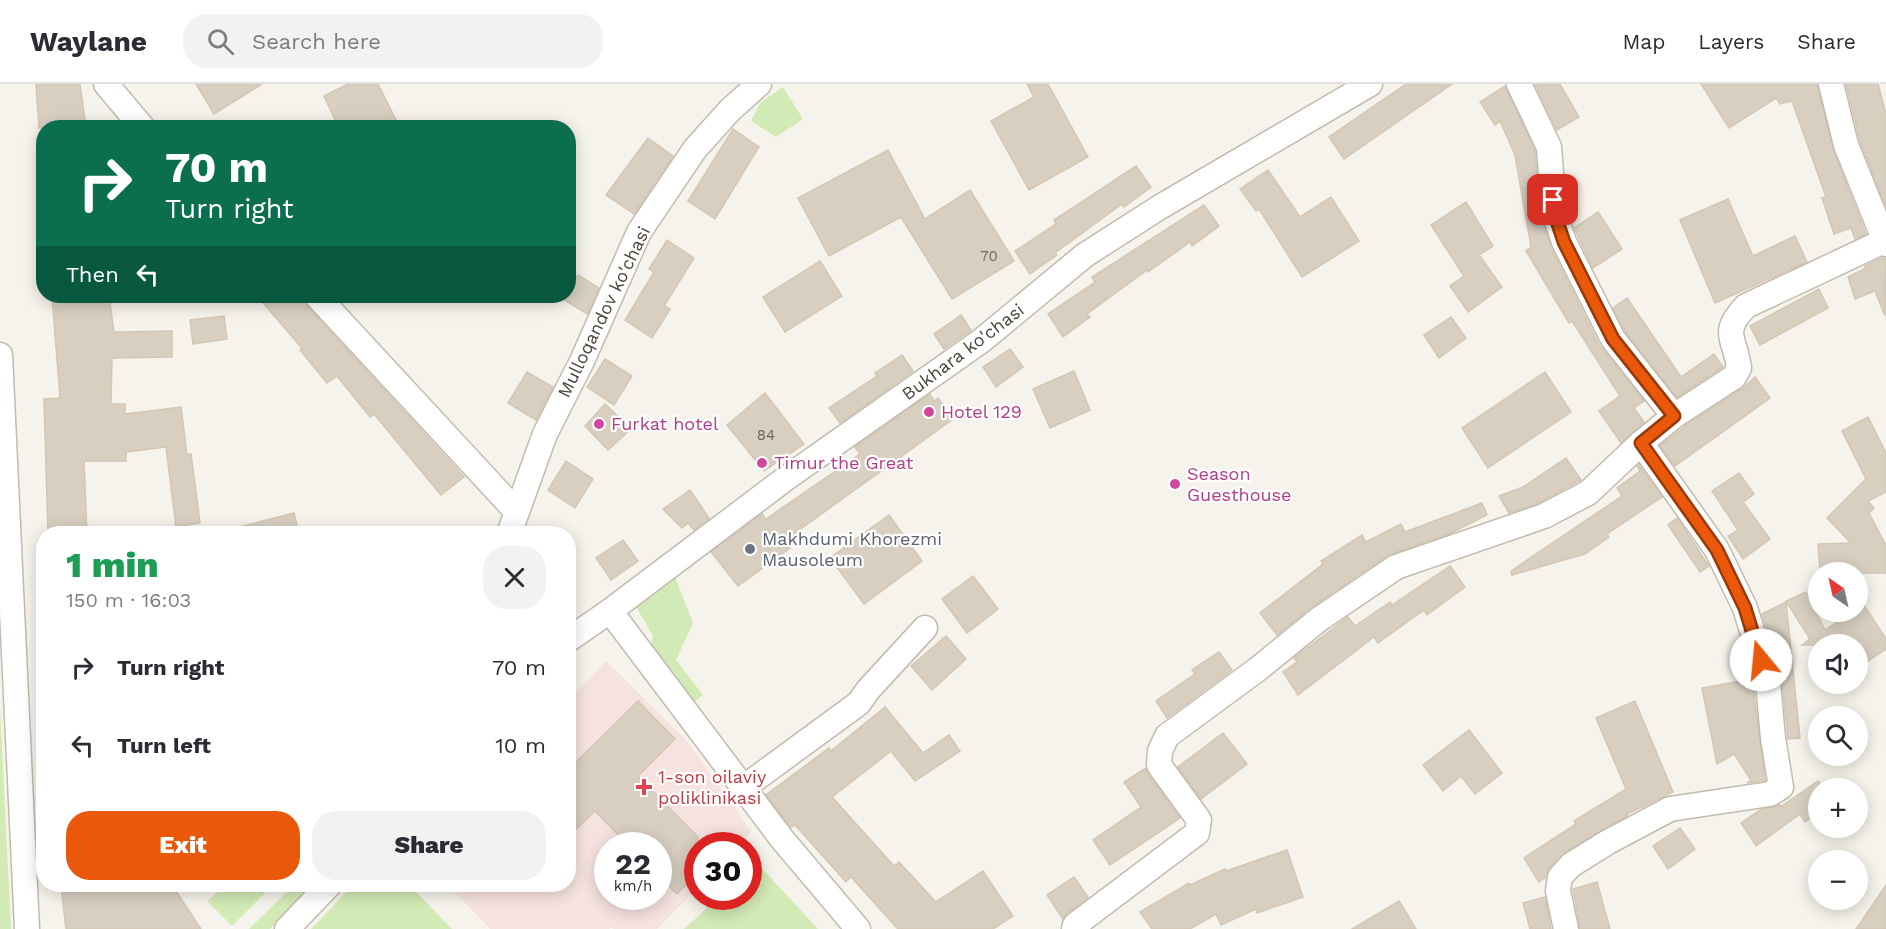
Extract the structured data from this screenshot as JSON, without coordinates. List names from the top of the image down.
{
  "streets": {
    "street": ["Mulloqandov ko'chasi", "Bukhara ko'chasi"]
  },
  "places": {
    "other": [
      "Hotel 129",
      "Furkat hotel",
      "Timur the Great",
      "Season Guesthouse",
      "Makhdumi Khorezmi Mausoleum"
    ],
    "health": ["1-son oilaviy poliklinikasi"]
  },
  "house_numbers": ["70", "84"],
  "north": "top left",
  "page": {
    "header": "Waylane",
    "search": "Search here",
    "nav": ["Map", "Layers", "Share"],
    "turn": ["70 m", "Turn right"],
    "then": "Then",
    "heading": ["1 min", "150 m · 16:03"],
    "map_buttons": ["+", "−"],
    "list": [
      {
        "name": "Turn right",
        "value": "70 m"
      },
      {
        "name": "Turn left",
        "value": "10 m"
      }
    ],
    "buttons": ["Exit", "Share"],
    "speed": "22 km/h",
    "limit": "30"
  }
}
